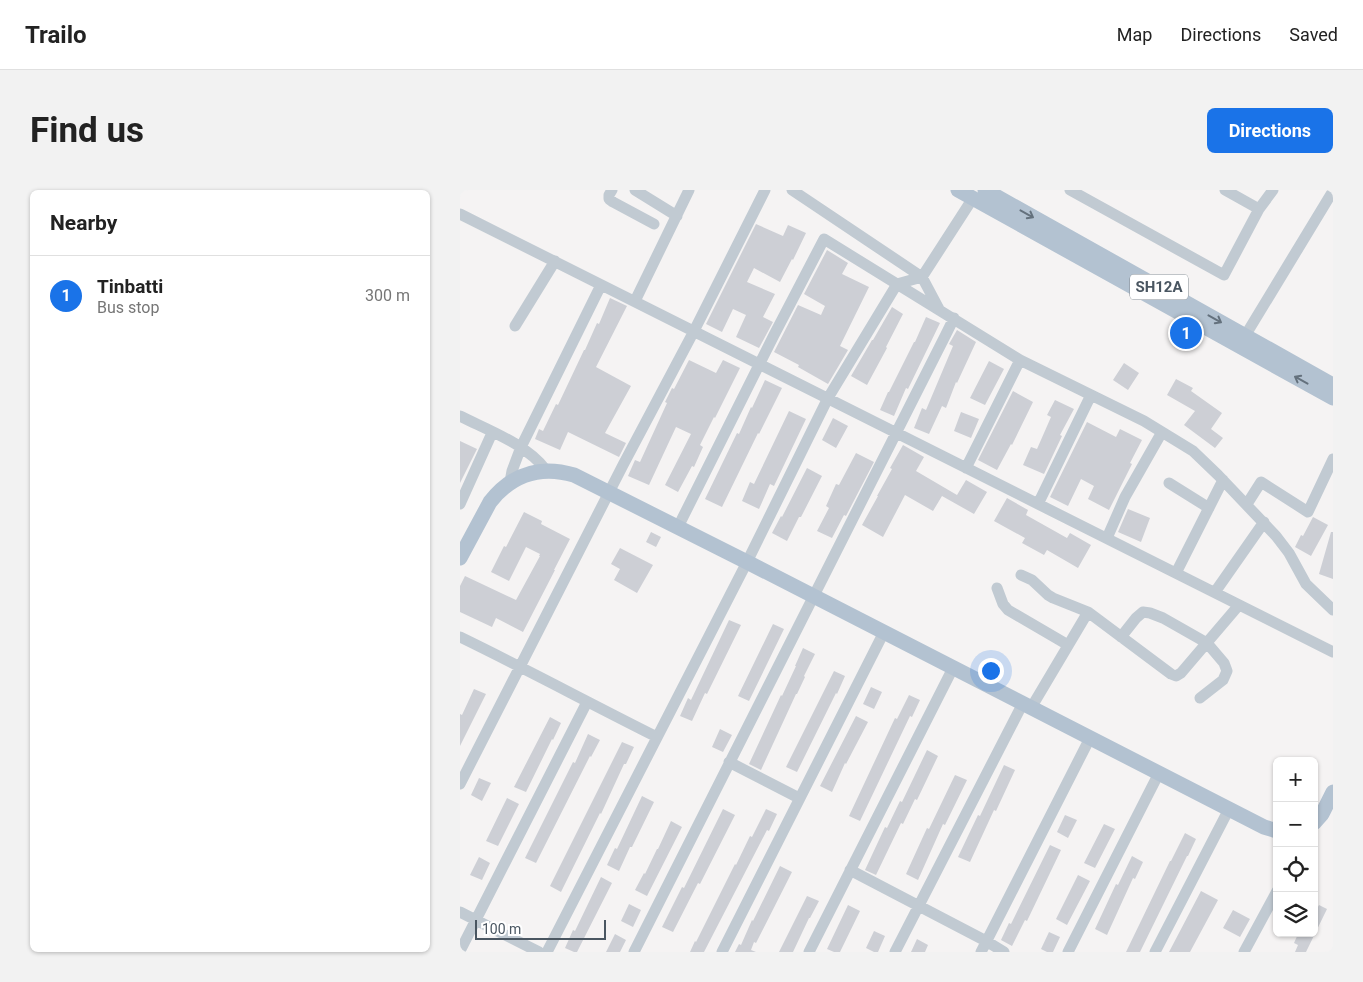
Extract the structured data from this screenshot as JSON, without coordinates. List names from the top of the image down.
{
  "streets": {
    "main road": ["SH12A"]
  },
  "scale_bar": "100 m",
  "page": {
    "header": "Trailo",
    "nav": ["Map", "Directions", "Saved"],
    "buttons": "Directions",
    "title": "Find us",
    "heading": "Nearby",
    "list": [
      {
        "mark": "1",
        "name": "Tinbatti",
        "note": "Bus stop",
        "value": "300 m"
      }
    ],
    "pins": "1",
    "map_buttons": ["+", "−"],
    "scale": "100 m"
  }
}
